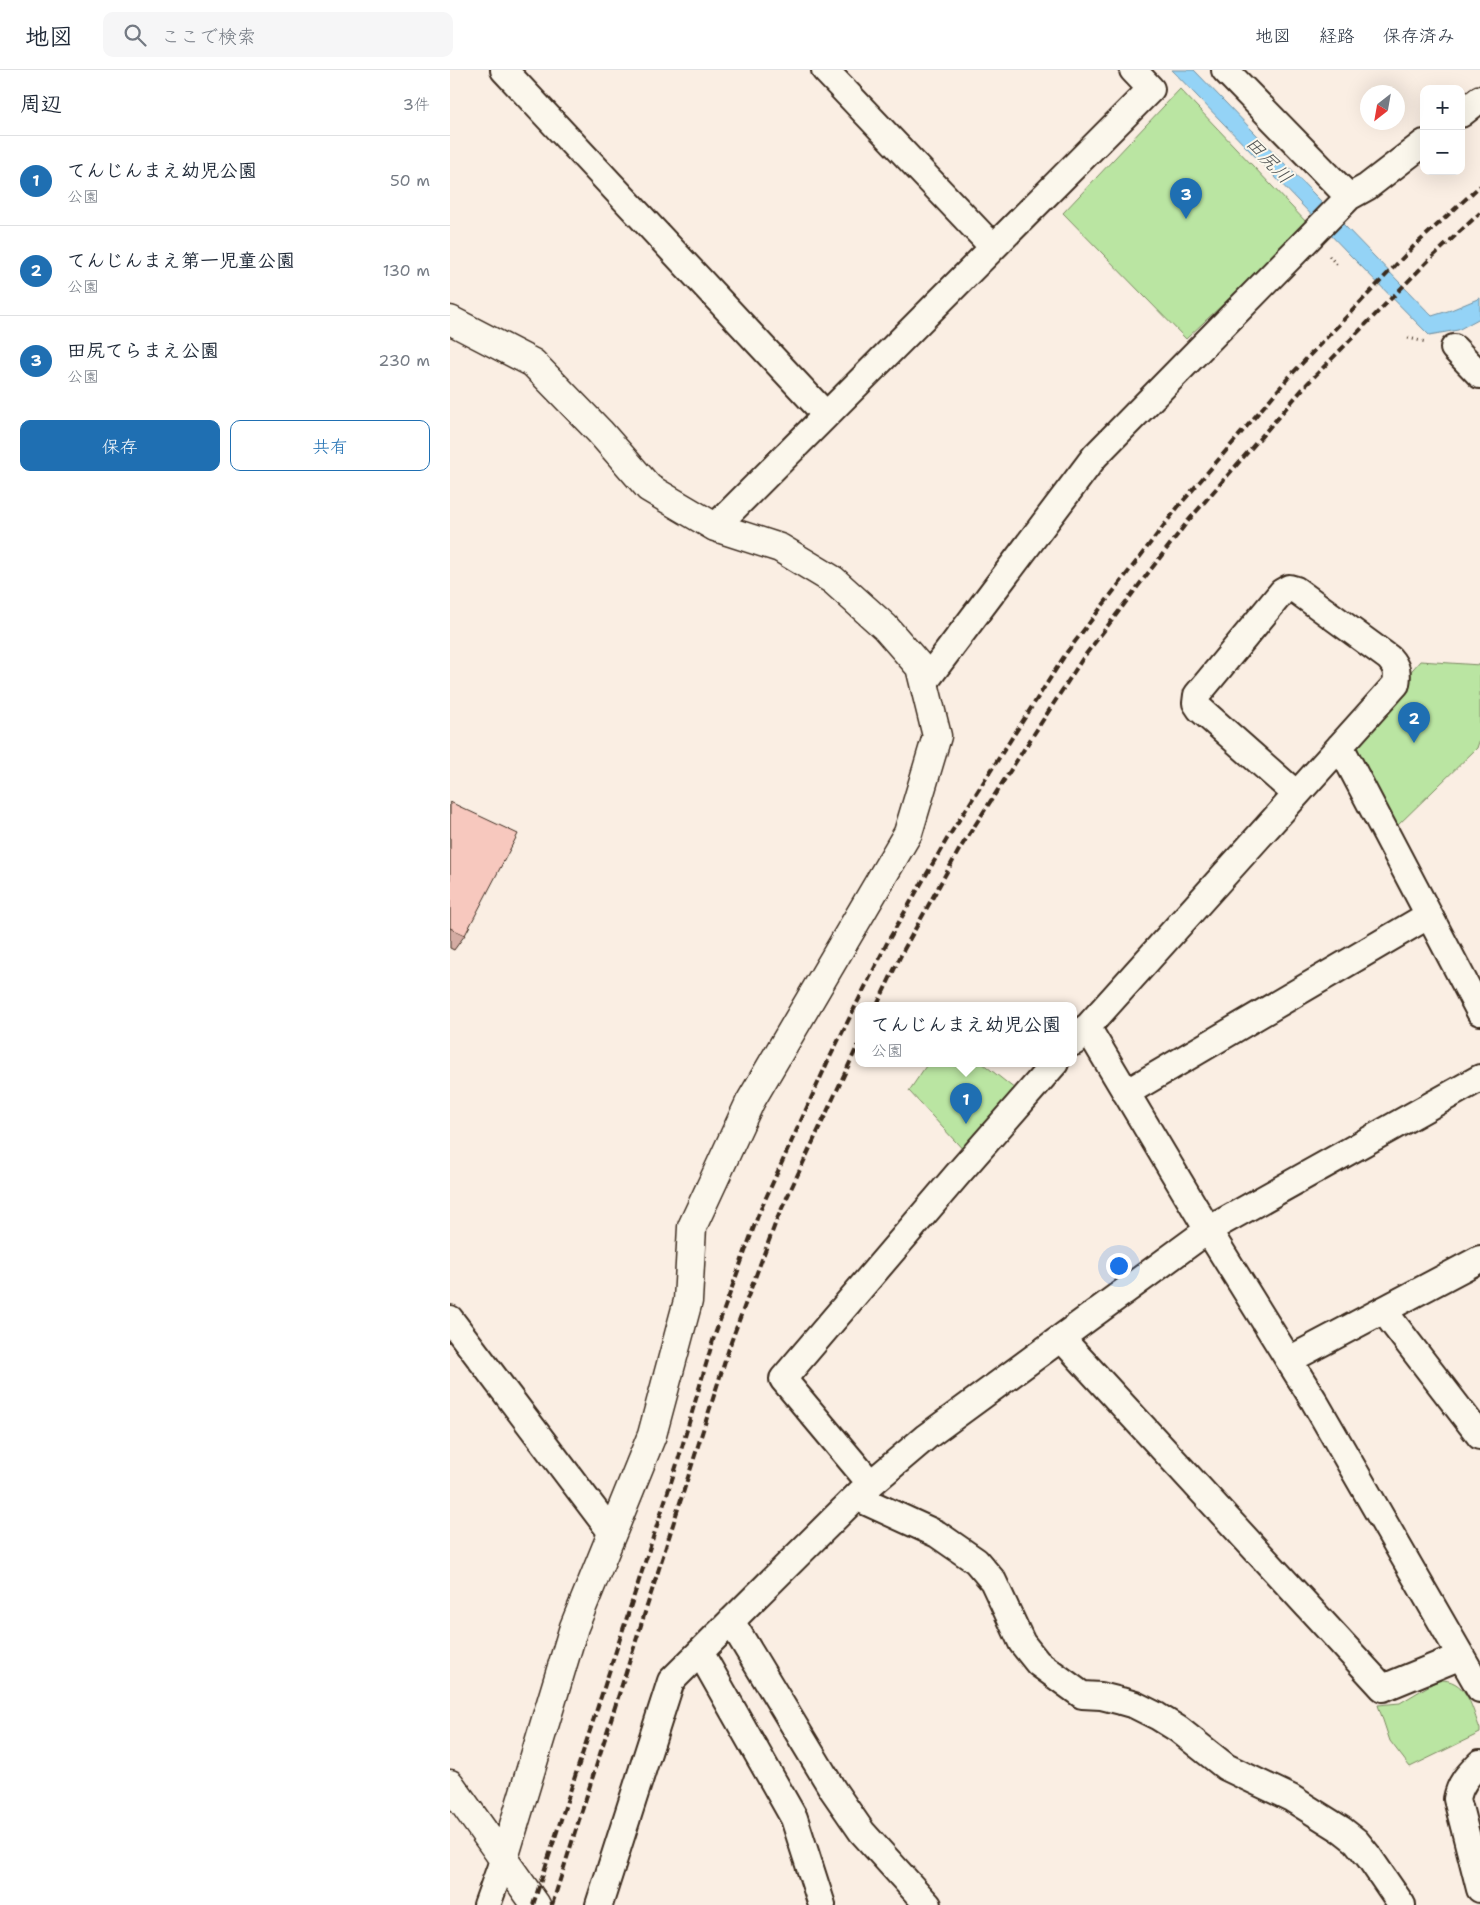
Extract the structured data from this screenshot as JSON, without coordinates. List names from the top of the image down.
{
  "water": ["田尻川"],
  "north": "bottom left",
  "page": {
    "header": "地図",
    "search": "ここで検索",
    "nav": ["地図", "経路", "保存済み"],
    "heading": ["周辺", "3件"],
    "map_buttons": ["+", "−"],
    "list": [
      {
        "mark": "1",
        "name": "てんじんまえ幼児公園",
        "note": "公園",
        "value": "50 m"
      },
      {
        "mark": "2",
        "name": "てんじんまえ第一児童公園",
        "note": "公園",
        "value": "130 m"
      },
      {
        "mark": "3",
        "name": "田尻てらまえ公園",
        "note": "公園",
        "value": "230 m"
      }
    ],
    "pins": ["3", "2", "1"],
    "buttons": ["保存", "共有"],
    "popup": ["てんじんまえ幼児公園", "公園"]
  }
}
